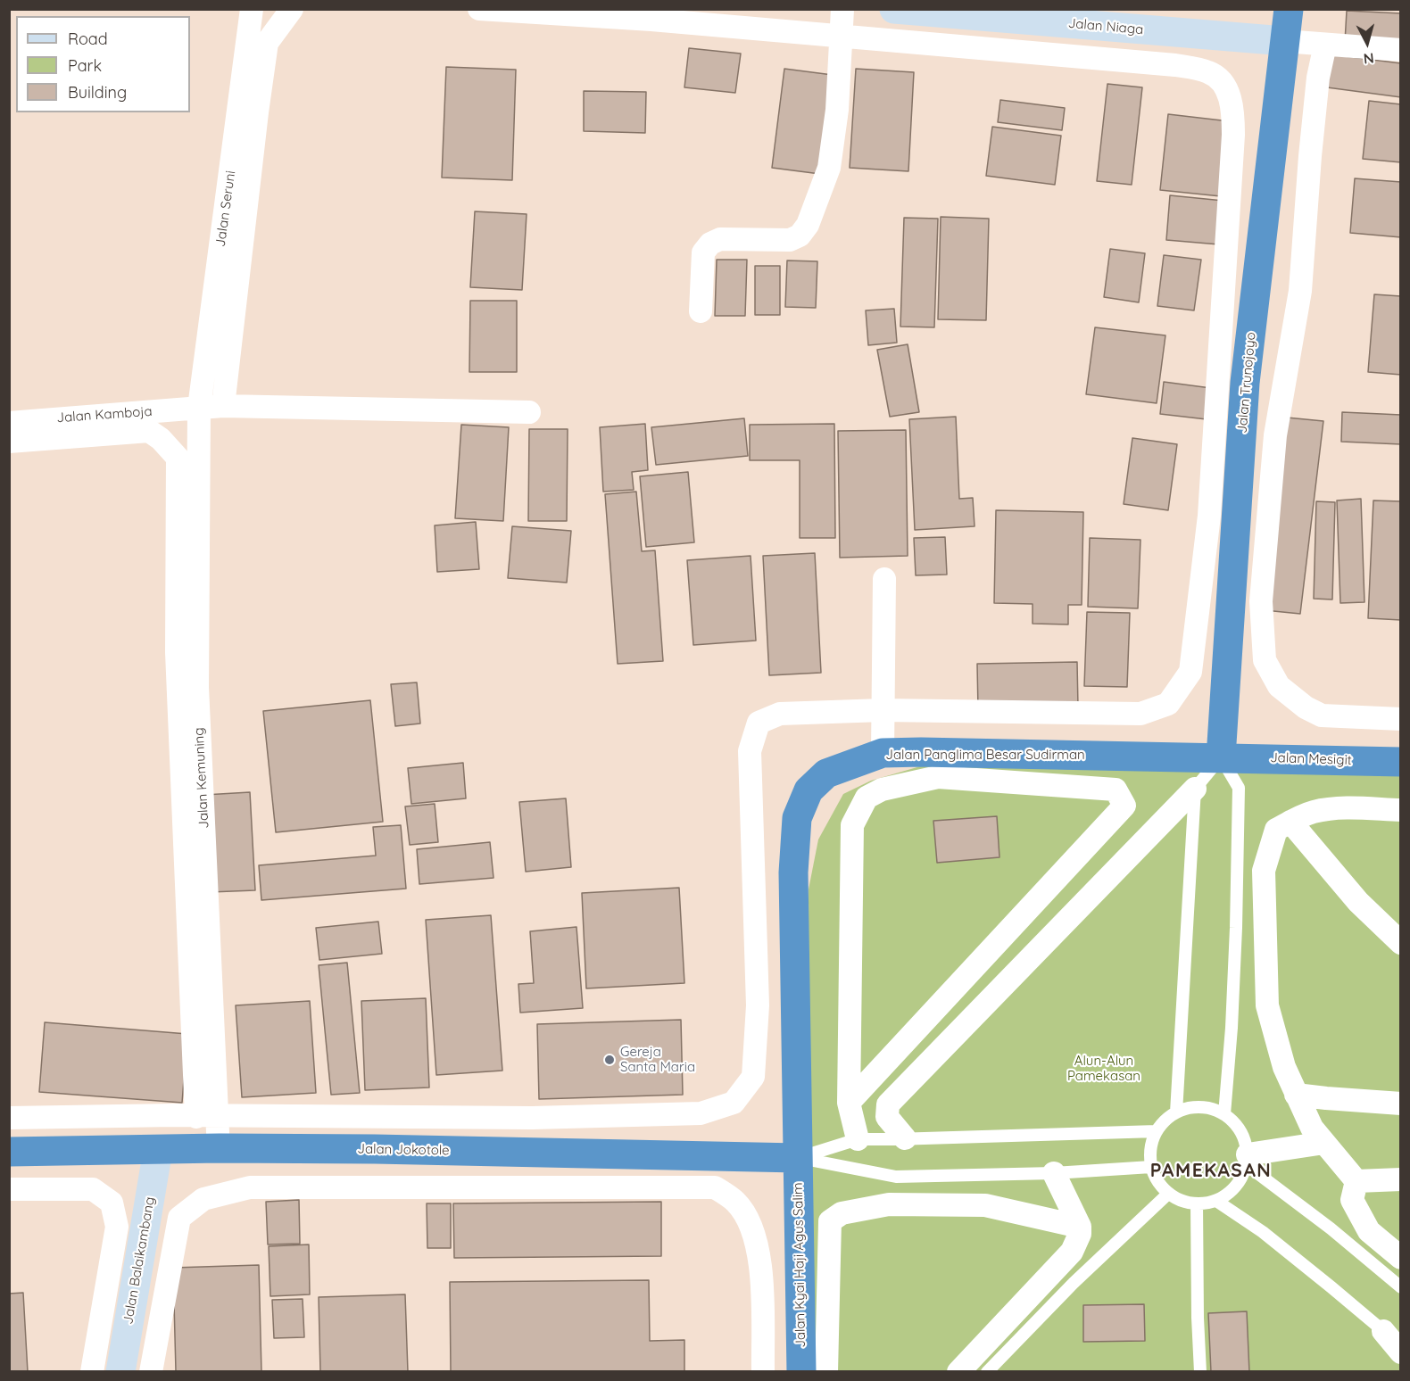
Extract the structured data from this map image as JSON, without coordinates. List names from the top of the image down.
{
  "streets": {
    "highway": [
      "Jalan Trunojoyo",
      "Jalan Panglima Besar Sudirman",
      "Jalan Mesigit",
      "Jalan Jokotole",
      "Jalan Kyai Haji Agus Salim"
    ],
    "street": [
      "Jalan Niaga",
      "Jalan Seruni",
      "Jalan Kamboja",
      "Jalan Kemuning",
      "Jalan Balaikambang"
    ]
  },
  "crossings": [
    ["Jalan Niaga", "Jalan Trunojoyo"],
    ["Jalan Seruni", "Jalan Kamboja"],
    ["Jalan Seruni", "Jalan Kemuning"],
    ["Jalan Trunojoyo", "Jalan Panglima Besar Sudirman"],
    ["Jalan Trunojoyo", "Jalan Mesigit"],
    ["Jalan Kamboja", "Jalan Kemuning"],
    ["Jalan Panglima Besar Sudirman", "Jalan Mesigit"],
    ["Jalan Panglima Besar Sudirman", "Jalan Jokotole"],
    ["Jalan Panglima Besar Sudirman", "Jalan Kyai Haji Agus Salim"],
    ["Jalan Kemuning", "Jalan Jokotole"],
    ["Jalan Jokotole", "Jalan Balaikambang"],
    ["Jalan Jokotole", "Jalan Kyai Haji Agus Salim"]
  ],
  "districts": ["PAMEKASAN"],
  "parks": ["Alun-Alun Pamekasan"],
  "places": ["Gereja Santa Maria"],
  "legend": ["Road", "Park", "Building"],
  "north": "bottom"
}
